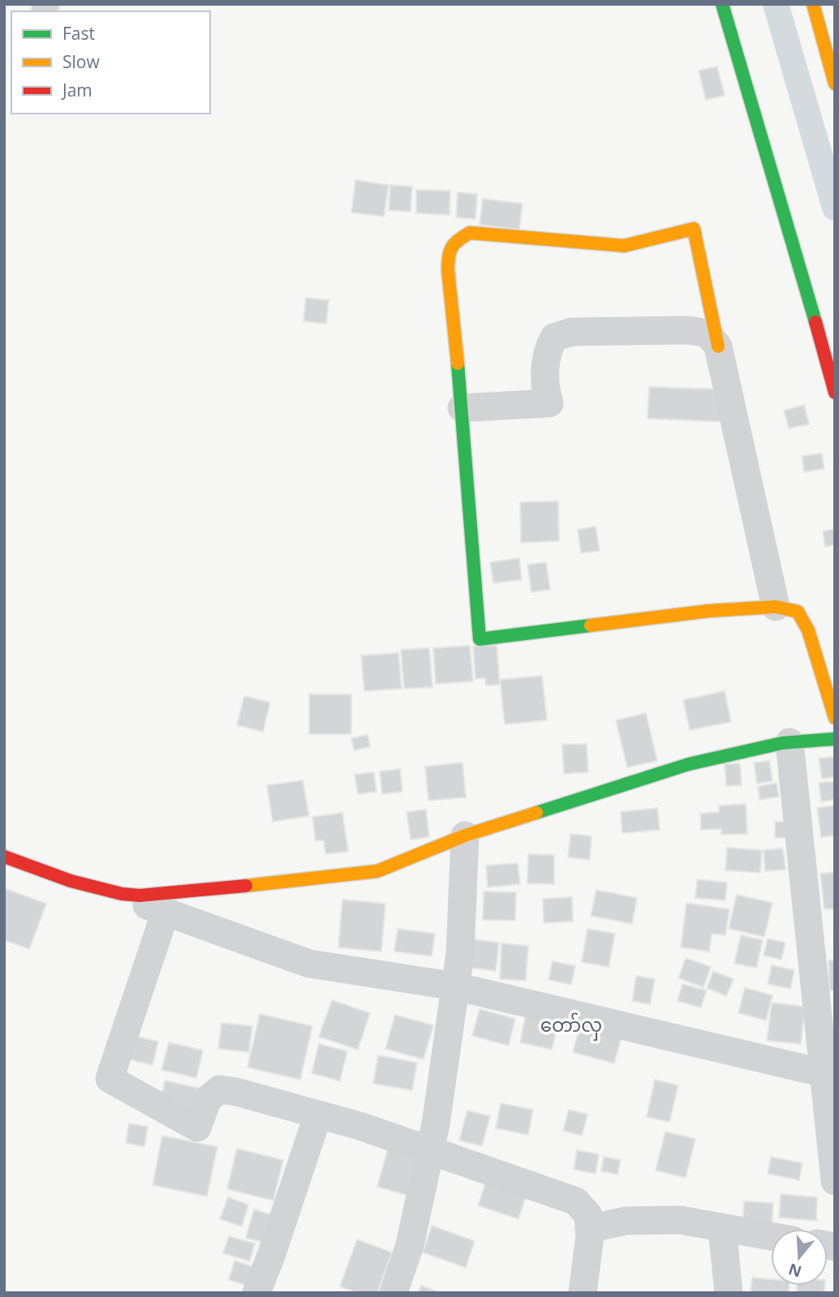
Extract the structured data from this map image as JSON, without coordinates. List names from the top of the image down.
{
  "districts": ["တော်လှ"],
  "legend": ["Fast", "Slow", "Jam"],
  "north": "bottom"
}
